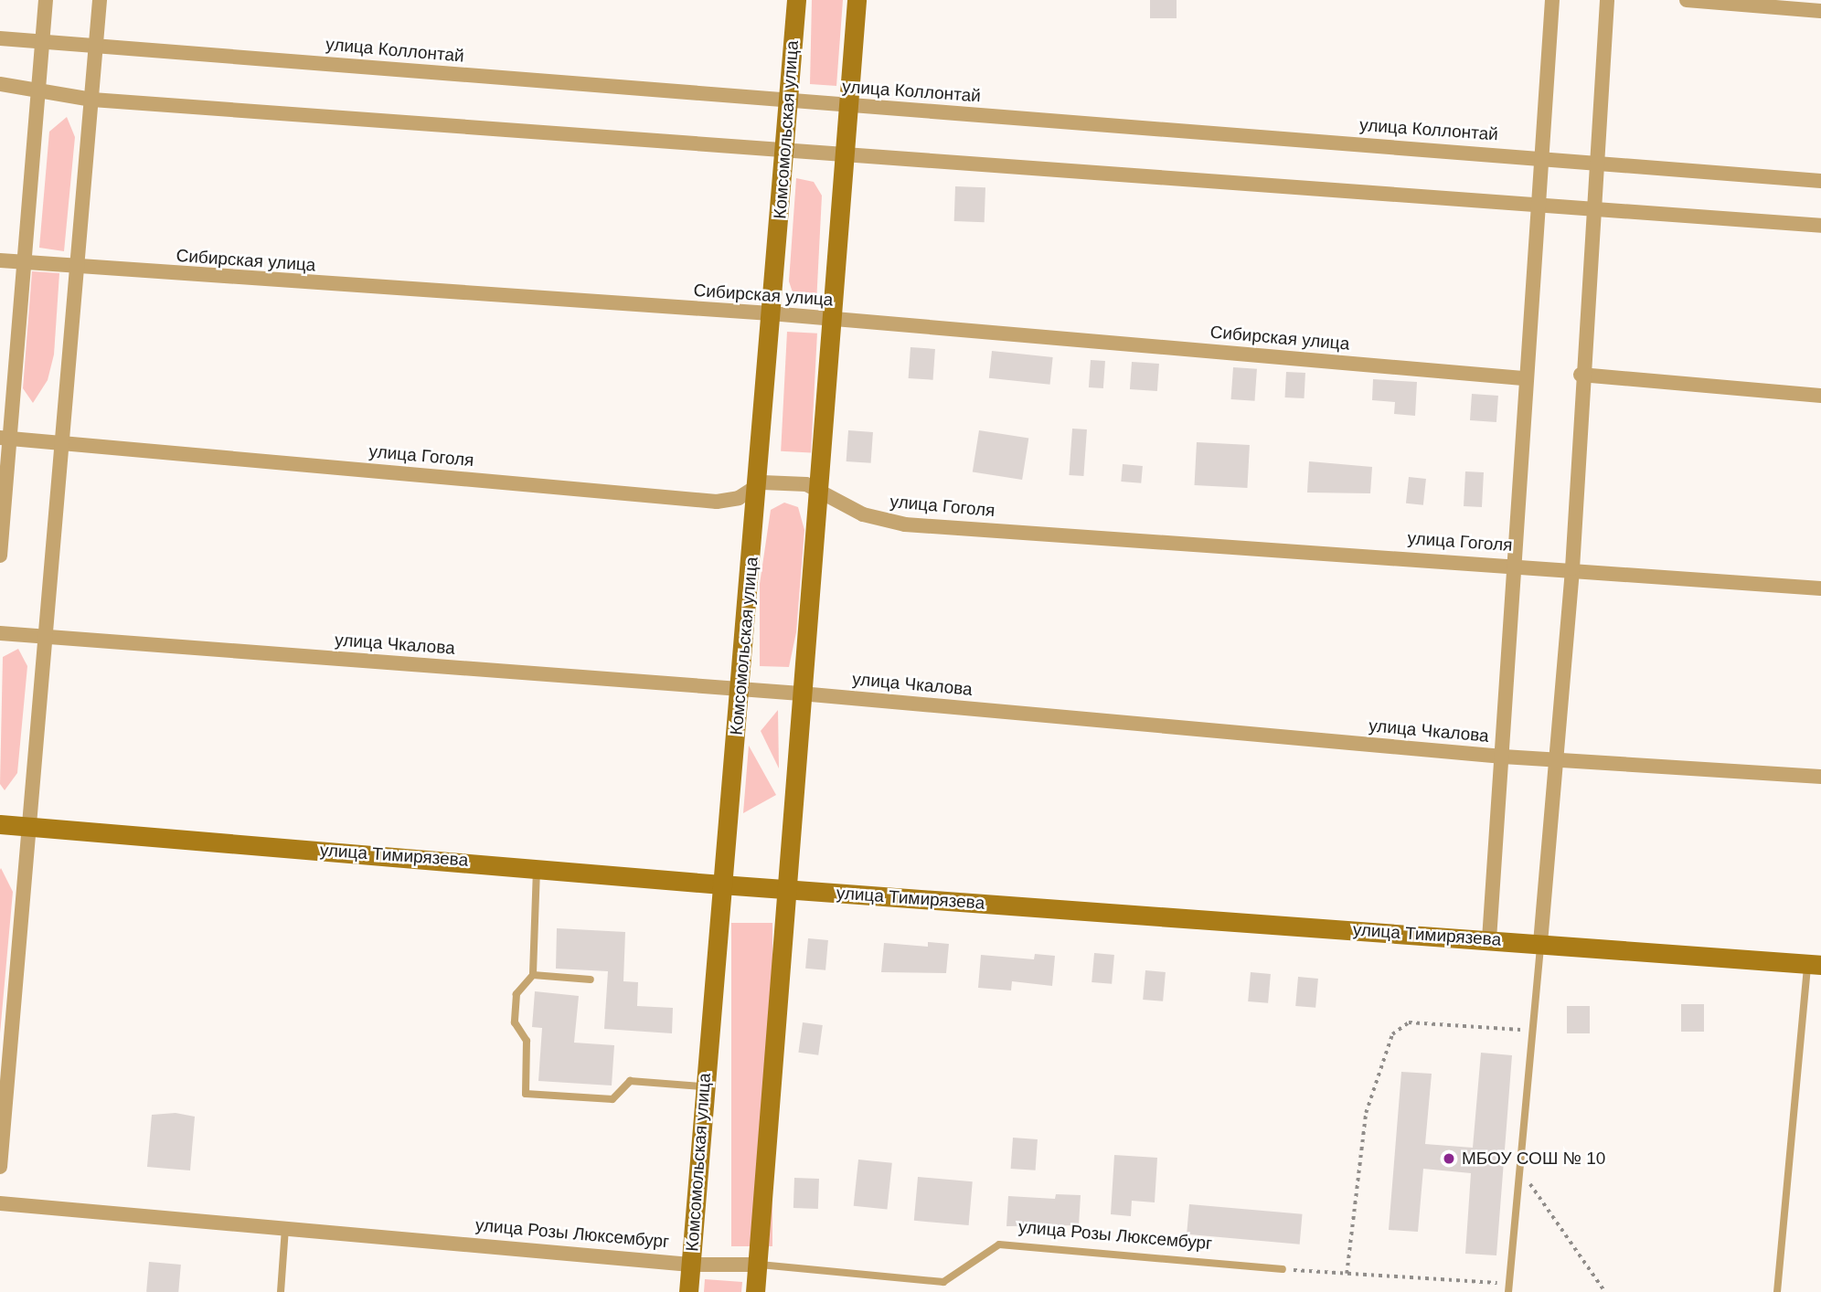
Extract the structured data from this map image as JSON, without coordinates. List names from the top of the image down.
{
  "streets": {
    "street": [
      "улица Коллонтай",
      "Комсомольская улица",
      "Сибирская улица",
      "улица Гоголя",
      "улица Чкалова",
      "улица Тимирязева",
      "улица Розы Люксембург"
    ]
  },
  "crossings": [
    ["улица Коллонтай", "Комсомольская улица"],
    ["Комсомольская улица", "Сибирская улица"],
    ["Комсомольская улица", "улица Гоголя"],
    ["Комсомольская улица", "улица Чкалова"],
    ["Комсомольская улица", "улица Тимирязева"],
    ["Комсомольская улица", "улица Розы Люксембург"]
  ],
  "places": ["МБОУ СОШ № 10"]
}
